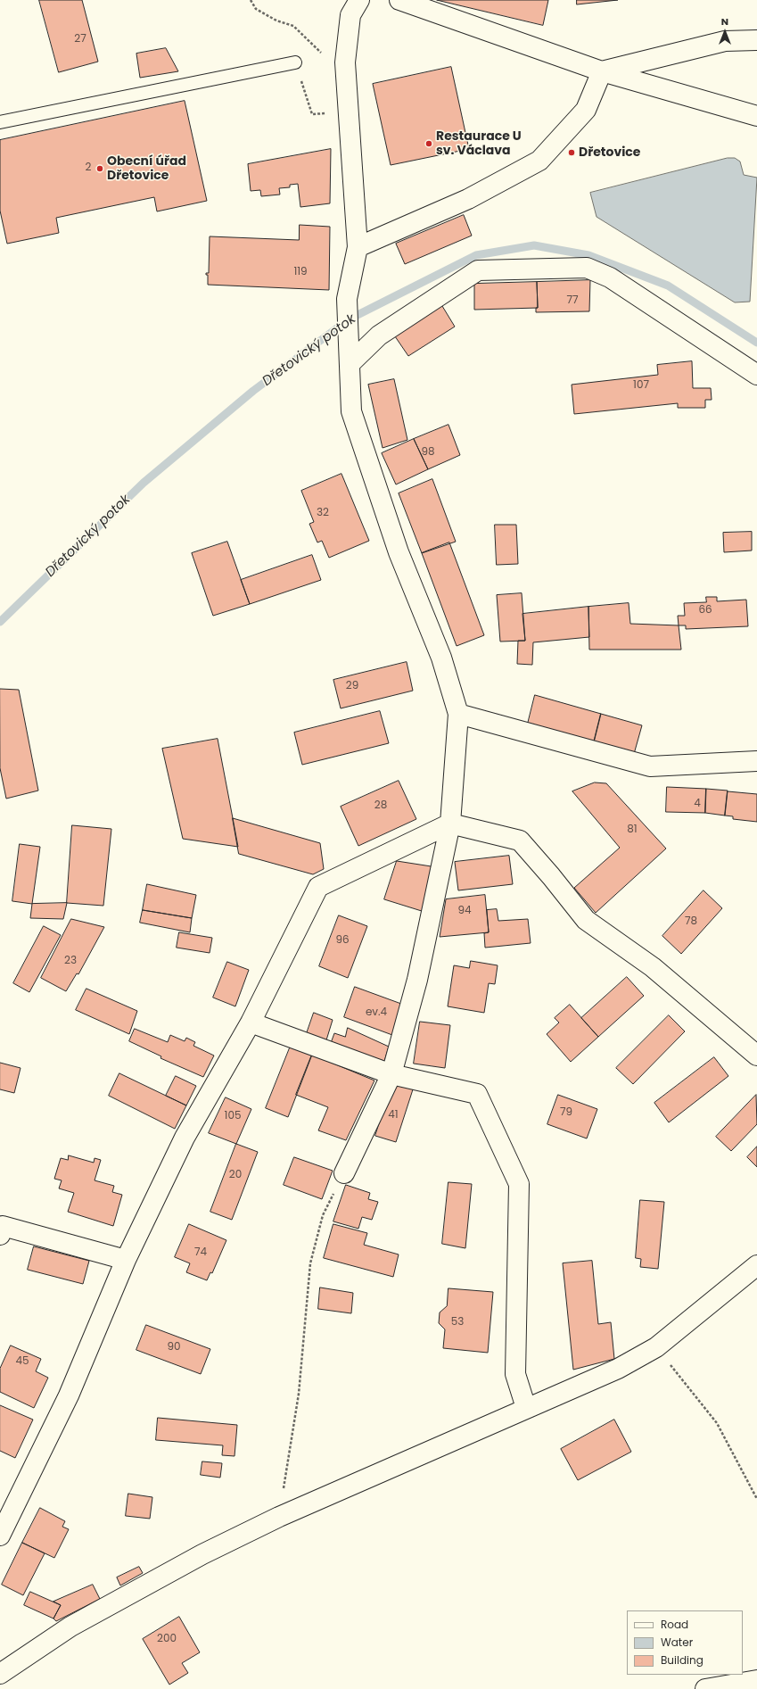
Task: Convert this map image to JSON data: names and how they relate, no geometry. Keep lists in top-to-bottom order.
{
  "water": ["Dřetovický potok"],
  "places": ["Restaurace U sv. Václava", "Dřetovice", "Obecní úřad Dřetovice"],
  "house_numbers": [
    "27",
    "2",
    "119",
    "77",
    "107",
    "98",
    "32",
    "66",
    "29",
    "4",
    "28",
    "81",
    "94",
    "78",
    "96",
    "23",
    "ev.4",
    "79",
    "41",
    "105",
    "20",
    "74",
    "53",
    "90",
    "45",
    "200"
  ],
  "legend": ["Road", "Water", "Building"],
  "north": "top"
}
